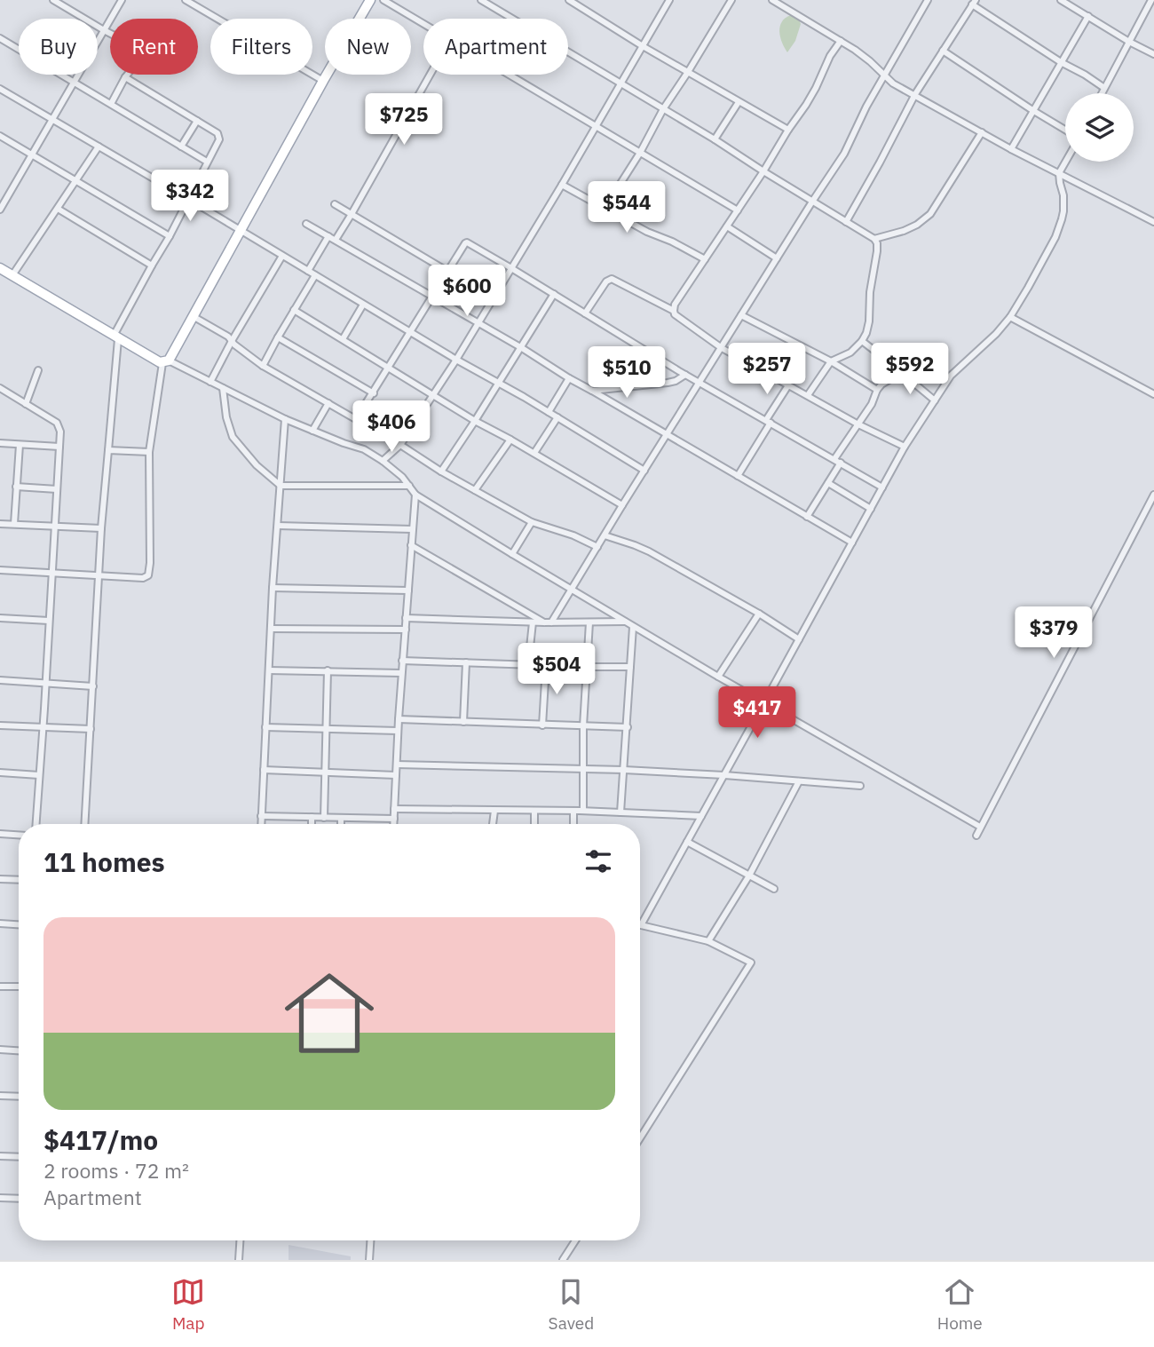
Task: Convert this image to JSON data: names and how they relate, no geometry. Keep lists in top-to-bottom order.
{
  "page": {
    "chip": [
      "Buy",
      "Rent",
      "Filters",
      "New",
      "Apartment"
    ],
    "price": [
      "$725",
      "$342",
      "$544",
      "$600",
      "$257",
      "$592",
      "$510",
      "$406",
      "$379",
      "$504",
      "$417"
    ],
    "heading": "11 homes",
    "list": [
      {
        "name": "$417/mo",
        "note": "2 rooms · 72 m² · Apartment"
      }
    ],
    "tabs": ["Map", "Saved", "Home"]
  }
}
